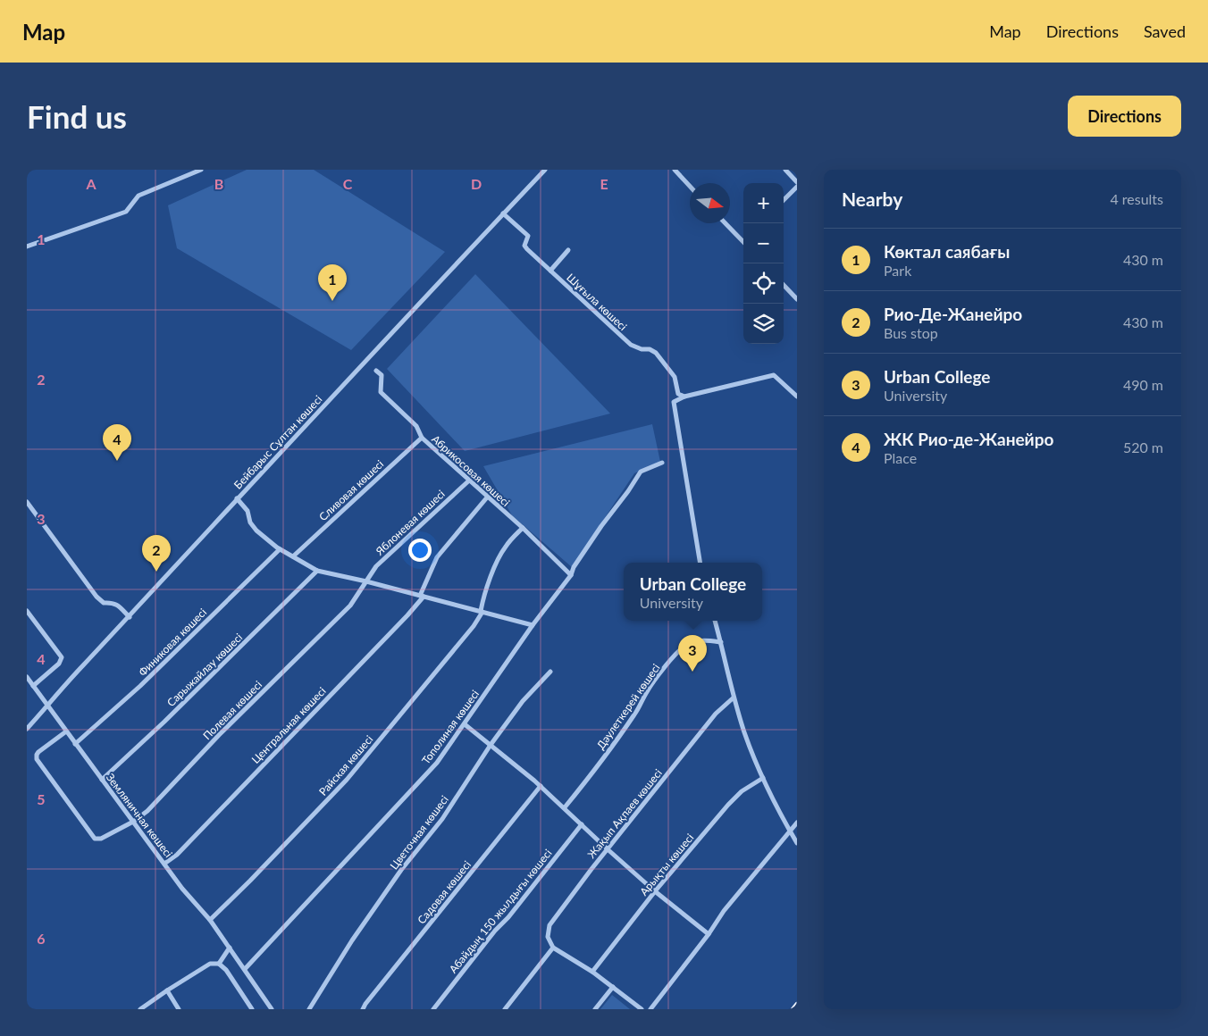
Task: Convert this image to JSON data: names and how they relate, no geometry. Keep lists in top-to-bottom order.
{
  "streets": {
    "street": [
      "Шұғыла көшесі",
      "Бейбарыс Сұлтан көшесі",
      "Абрикосовая көшесі",
      "Сливовая көшесі",
      "Яблоневая көшесі",
      "Финиковая көшесі",
      "Сарыжайлау көшесі",
      "Дәулеткерей көшесі",
      "Полевая көшесі",
      "Центральная көшесі",
      "Тополиная көшесі",
      "Райская көшесі",
      "Жақып Ақпаев көшесі",
      "Земляничная көшесі",
      "Цветочная көшесі",
      "Арықты көшесі",
      "Садовая көшесі",
      "Абайдың 150 жылдығы көшесі"
    ]
  },
  "crossings": [
    ["Шұғыла көшесі", "Бейбарыс Сұлтан көшесі"],
    ["Бейбарыс Сұлтан көшесі", "Земляничная көшесі"],
    ["Абрикосовая көшесі", "Сливовая көшесі"],
    ["Абрикосовая көшесі", "Яблоневая көшесі"],
    ["Абрикосовая көшесі", "Центральная көшесі"],
    ["Абрикосовая көшесі", "Тополиная көшесі"],
    ["Абрикосовая көшесі", "Райская көшесі"],
    ["Яблоневая көшесі", "Полевая көшесі"],
    ["Финиковая көшесі", "Земляничная көшесі"],
    ["Сарыжайлау көшесі", "Земляничная көшесі"],
    ["Полевая көшесі", "Земляничная көшесі"],
    ["Центральная көшесі", "Земляничная көшесі"],
    ["Тополиная көшесі", "Земляничная көшесі"],
    ["Райская көшесі", "Земляничная көшесі"]
  ],
  "north": "right",
  "page": {
    "header": "Map",
    "nav": ["Map", "Directions", "Saved"],
    "buttons": "Directions",
    "title": "Find us",
    "heading": ["Nearby", "4 results"],
    "map_buttons": ["+", "−"],
    "list": [
      {
        "mark": "1",
        "name": "Көктал саябағы",
        "note": "Park",
        "value": "430 m"
      },
      {
        "mark": "2",
        "name": "Рио-Де-Жанейро",
        "note": "Bus stop",
        "value": "430 m"
      },
      {
        "mark": "3",
        "name": "Urban College",
        "note": "University",
        "value": "490 m"
      },
      {
        "mark": "4",
        "name": "ЖК Рио-де-Жанейро",
        "note": "Place",
        "value": "520 m"
      }
    ],
    "pins": [
      "1",
      "4",
      "2",
      "3"
    ],
    "popup": ["Urban College", "University"]
  },
  "grid": {
    "columns": [
      "A",
      "B",
      "C",
      "D",
      "E"
    ],
    "rows": [
      "1",
      "2",
      "3",
      "4",
      "5",
      "6"
    ]
  }
}
